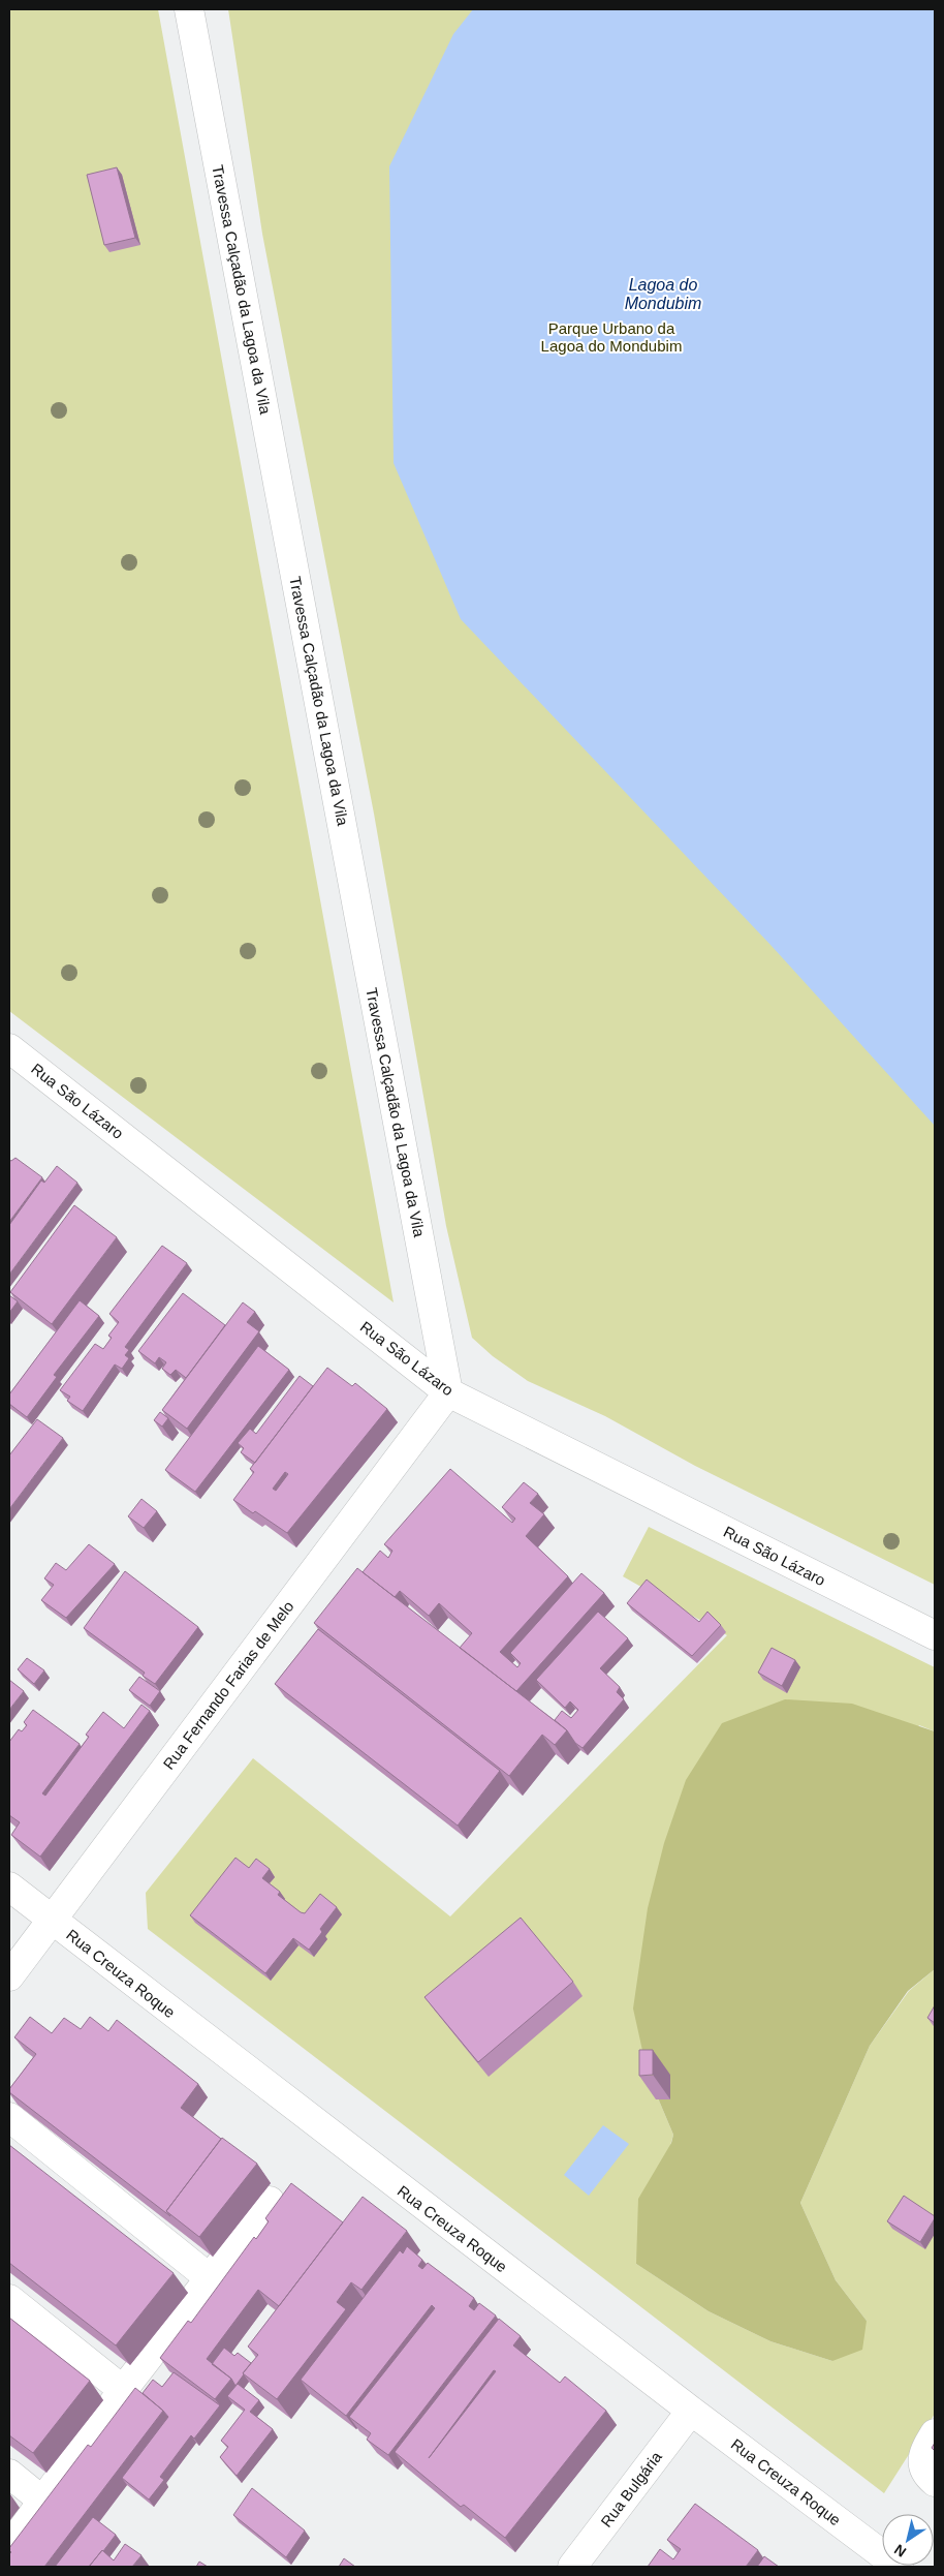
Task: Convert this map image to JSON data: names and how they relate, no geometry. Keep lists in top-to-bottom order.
{
  "streets": {
    "street": [
      "Travessa Calçadão da Lagoa da Vila",
      "Rua São Lázaro",
      "Rua Fernando Farias de Melo",
      "Rua Creuza Roque",
      "Rua Bulgária"
    ]
  },
  "crossings": [
    ["Travessa Calçadão da Lagoa da Vila", "Rua São Lázaro"],
    ["Travessa Calçadão da Lagoa da Vila", "Rua Fernando Farias de Melo"],
    ["Rua São Lázaro", "Rua Fernando Farias de Melo"],
    ["Rua Fernando Farias de Melo", "Rua Creuza Roque"],
    ["Rua Creuza Roque", "Rua Bulgária"]
  ],
  "water": ["Lagoa do Mondubim"],
  "parks": ["Parque Urbano da Lagoa do Mondubim"],
  "north": "bottom left"
}
